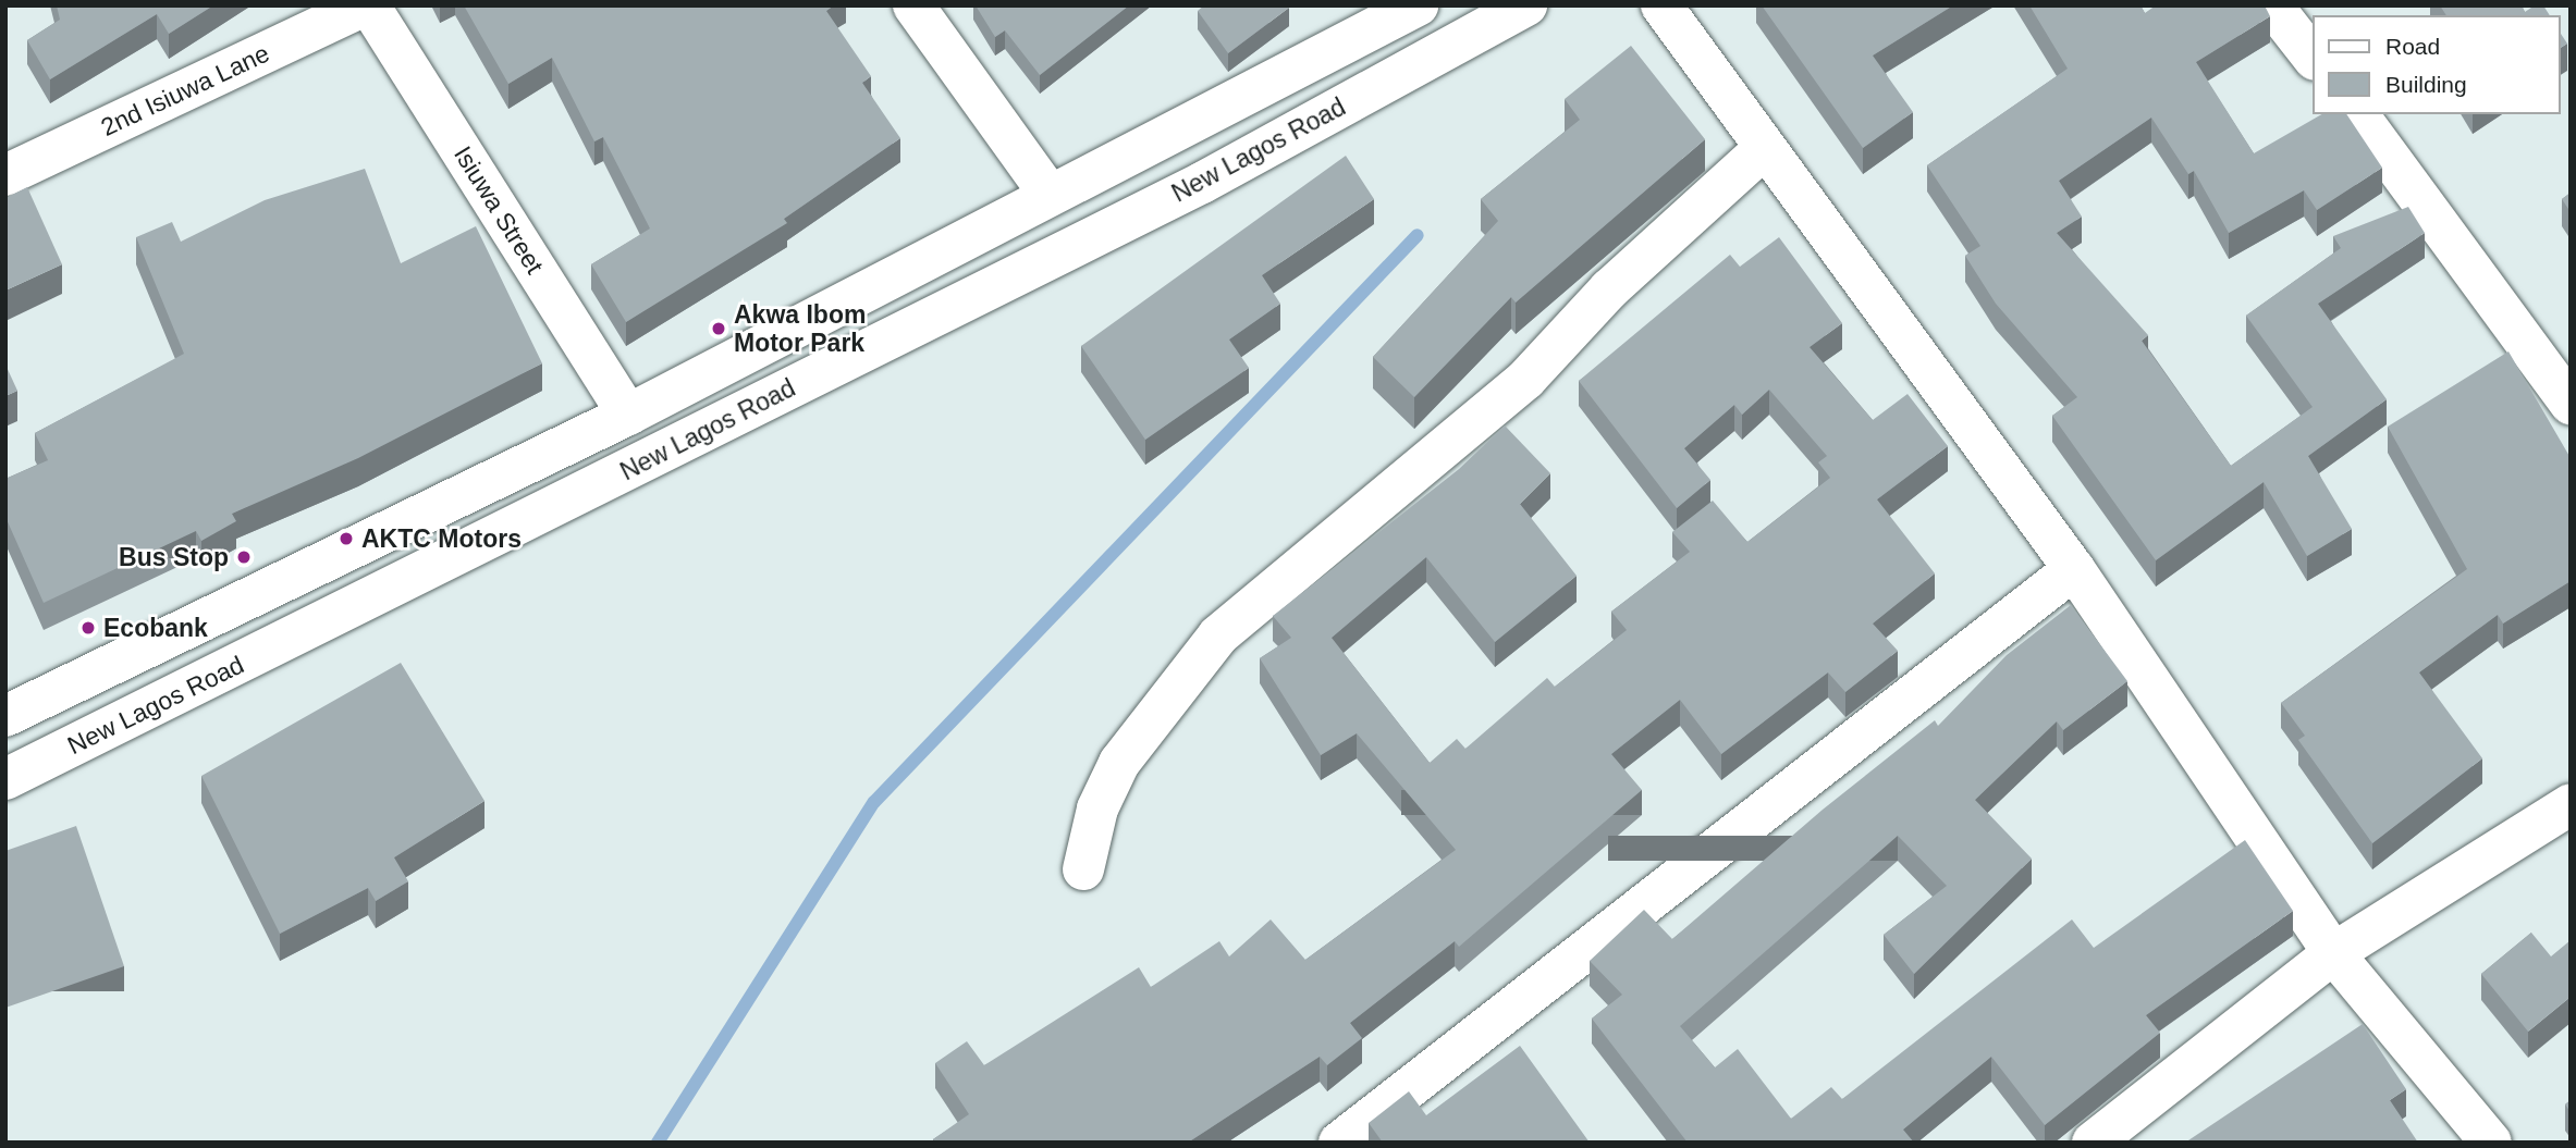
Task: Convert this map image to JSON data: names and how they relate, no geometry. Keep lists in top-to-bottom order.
{
  "streets": {
    "street": ["2nd Isiuwa Lane", "New Lagos Road", "Isiuwa Street"]
  },
  "crossings": [
    ["2nd Isiuwa Lane", "Isiuwa Street"],
    ["New Lagos Road", "Isiuwa Street"]
  ],
  "places": [
    "Akwa Ibom Motor Park",
    "AKTC Motors",
    "Bus Stop",
    "Ecobank"
  ],
  "legend": ["Road", "Building"]
}
